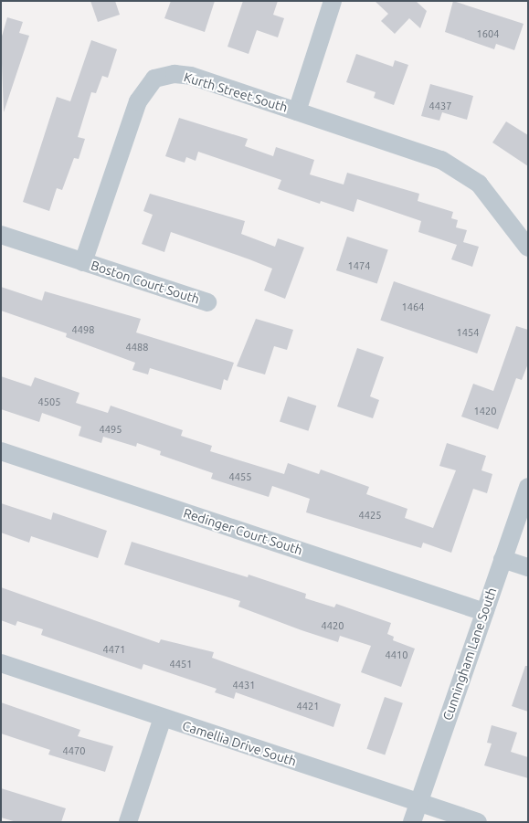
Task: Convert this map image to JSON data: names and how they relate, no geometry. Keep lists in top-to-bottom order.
{
  "streets": {
    "street": [
      "Kurth Street South",
      "Boston Court South",
      "Redinger Court South",
      "Cunningham Lane South",
      "Camellia Drive South"
    ]
  },
  "crossings": [
    ["Kurth Street South", "Boston Court South"],
    ["Redinger Court South", "Cunningham Lane South"],
    ["Cunningham Lane South", "Camellia Drive South"]
  ],
  "house_numbers": [
    "1604",
    "4437",
    "1474",
    "1464",
    "4498",
    "1454",
    "4488",
    "4505",
    "1420",
    "4495",
    "4455",
    "4425",
    "4420",
    "4471",
    "4410",
    "4451",
    "4431",
    "4421",
    "4470"
  ]
}
